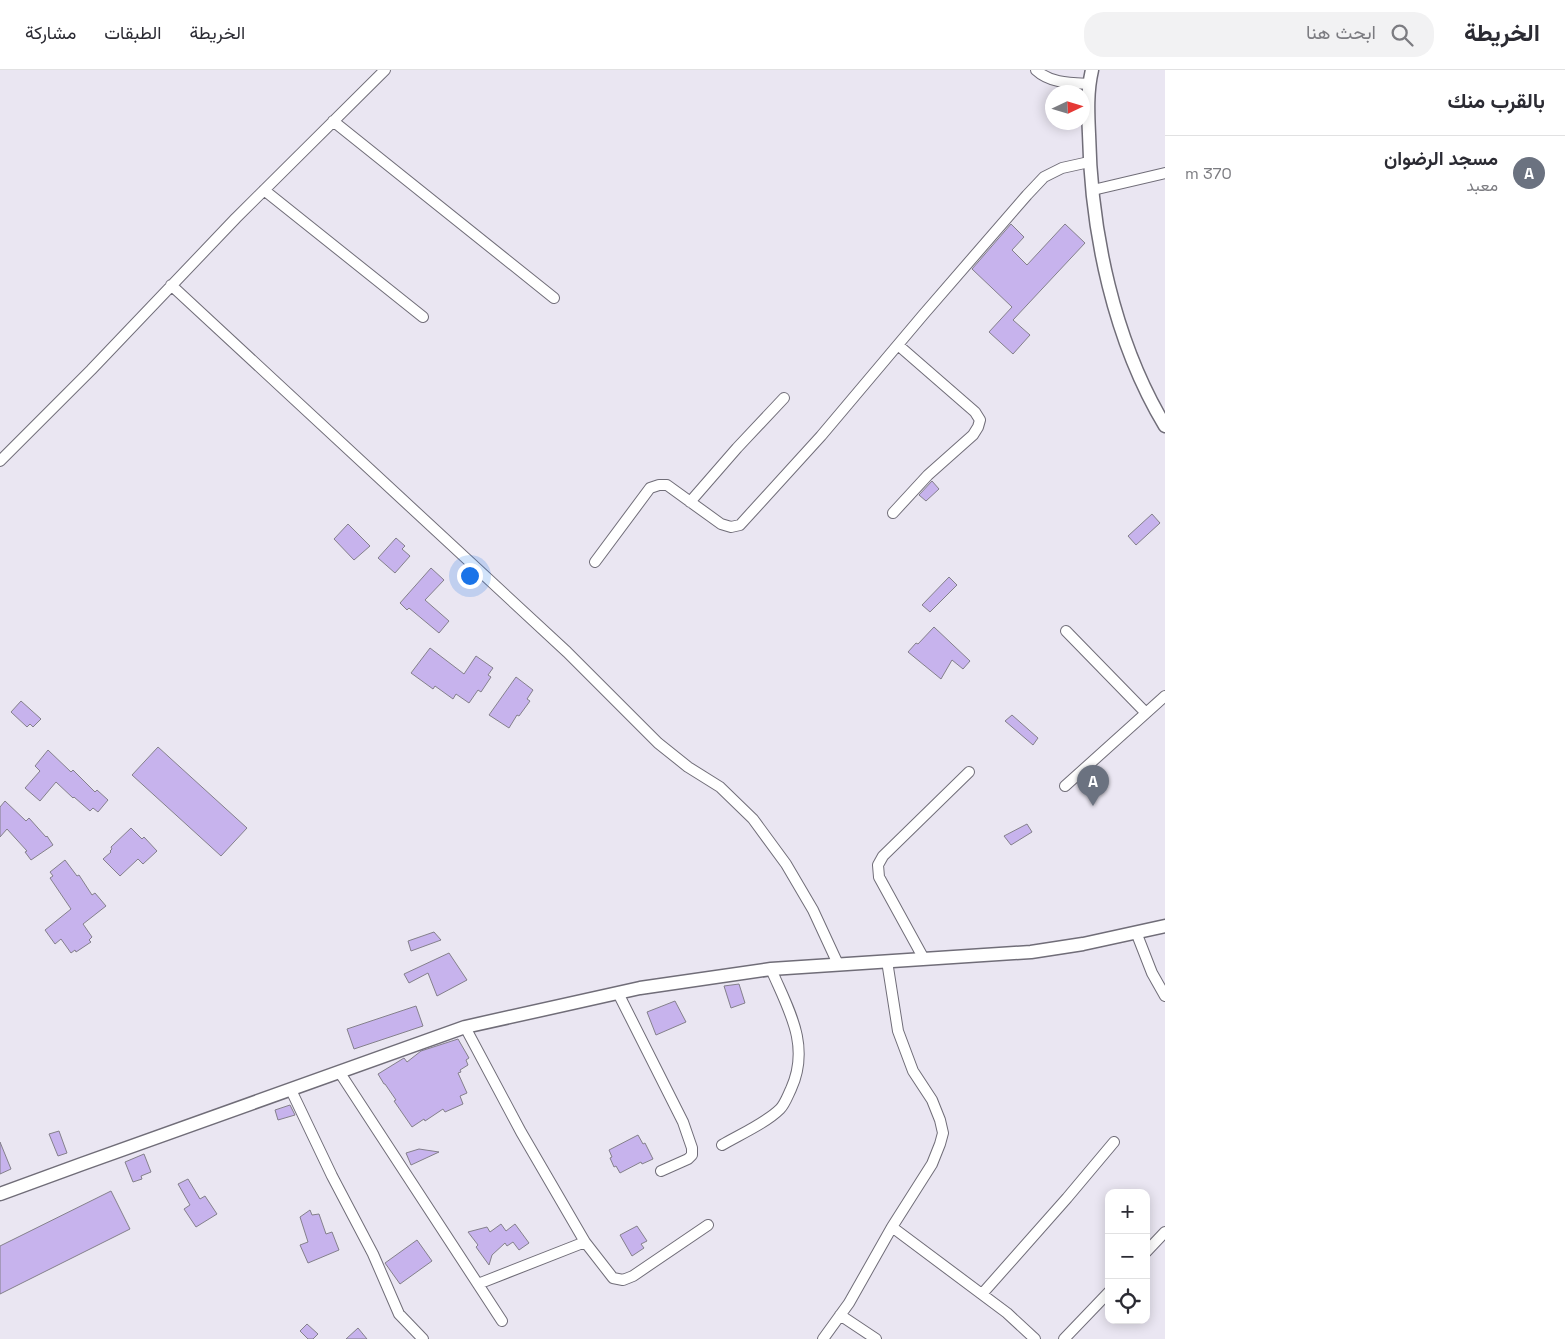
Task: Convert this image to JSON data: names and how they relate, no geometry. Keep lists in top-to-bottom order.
{
  "north": "right",
  "page": {
    "header": "الخريطة",
    "search": "ابحث هنا",
    "nav": ["الخريطة", "الطبقات", "مشاركة"],
    "heading": "بالقرب منك",
    "list": [
      {
        "mark": "A",
        "name": "مسجد الرضوان",
        "note": "معبد",
        "value": "370 m"
      }
    ],
    "pins": "A",
    "map_buttons": ["+", "−"]
  }
}
